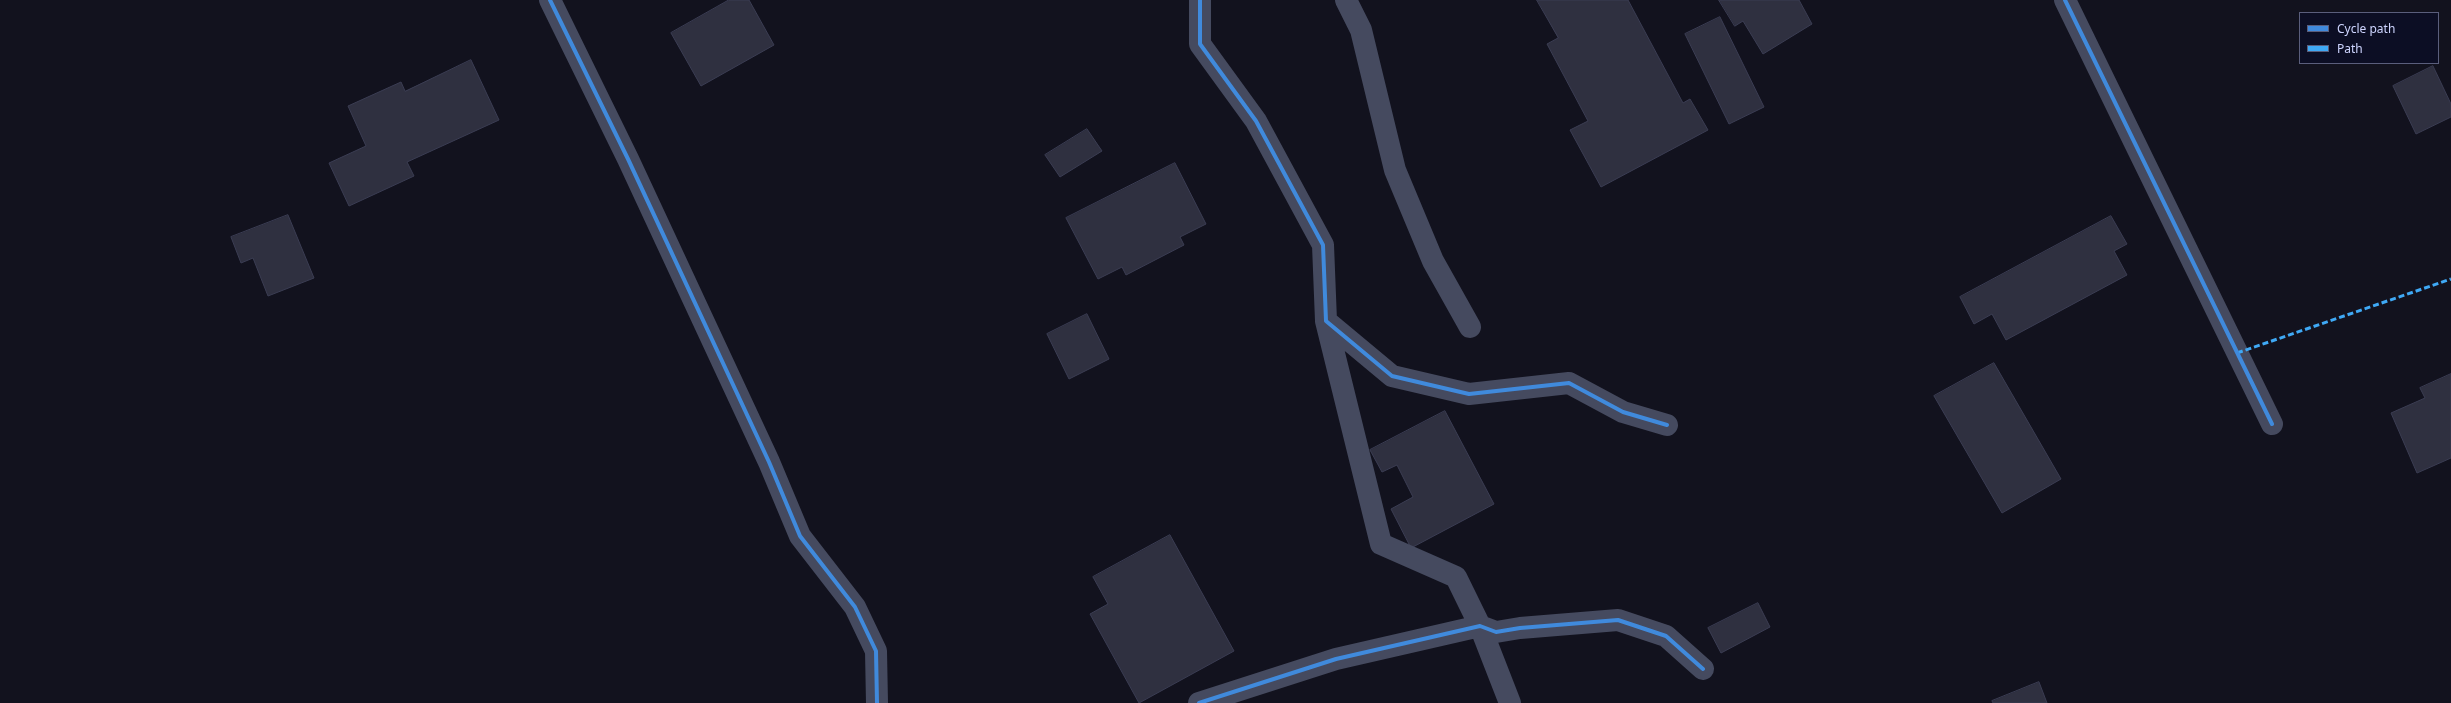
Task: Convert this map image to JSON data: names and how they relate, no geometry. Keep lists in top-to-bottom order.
{
  "legend": ["Cycle path", "Path"]
}
